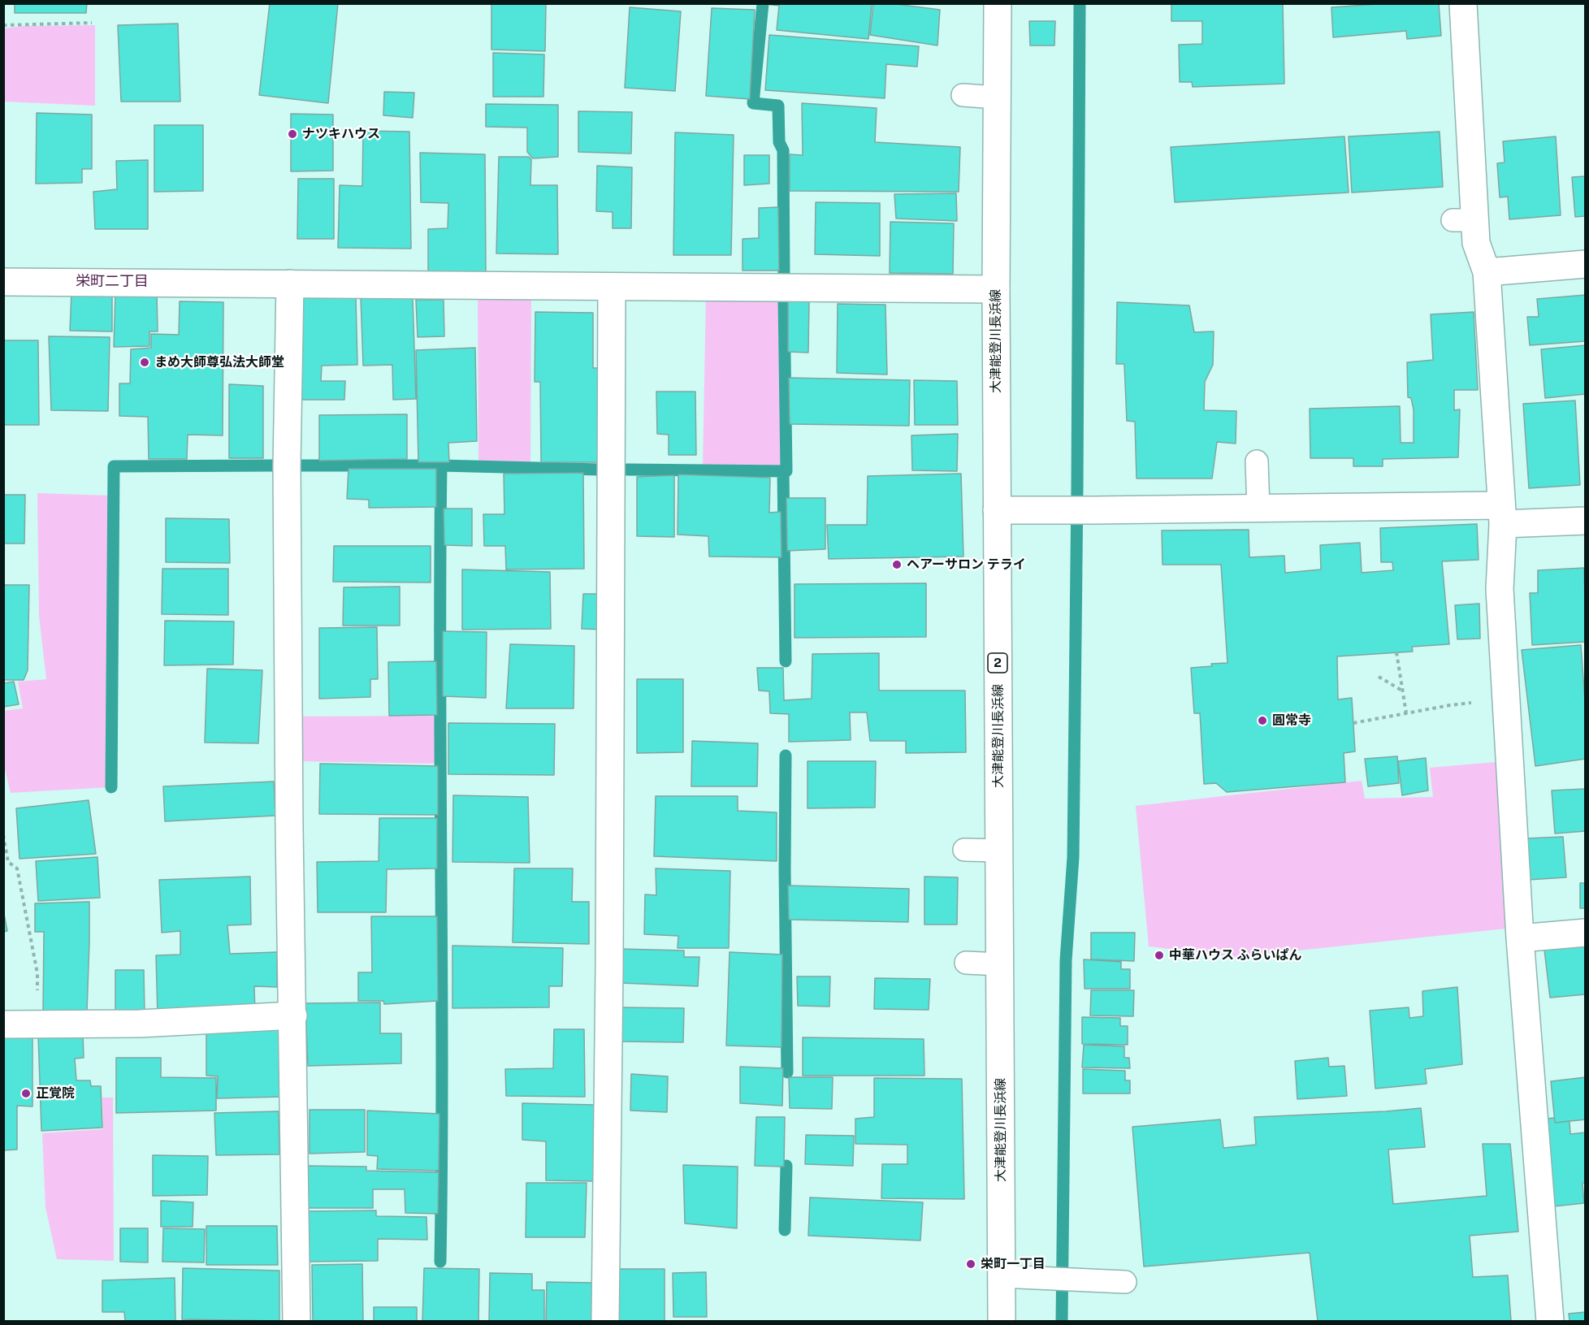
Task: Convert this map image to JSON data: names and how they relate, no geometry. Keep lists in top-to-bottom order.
{
  "streets": {
    "street": ["大津能登川長浜線", "2"]
  },
  "districts": ["栄町二丁目"],
  "places": [
    "ナツキハウス",
    "まめ大師尊弘法大師堂",
    "ヘアーサロン テライ",
    "圓常寺",
    "中華ハウス ふらいぱん",
    "正覚院",
    "栄町一丁目"
  ]
}
